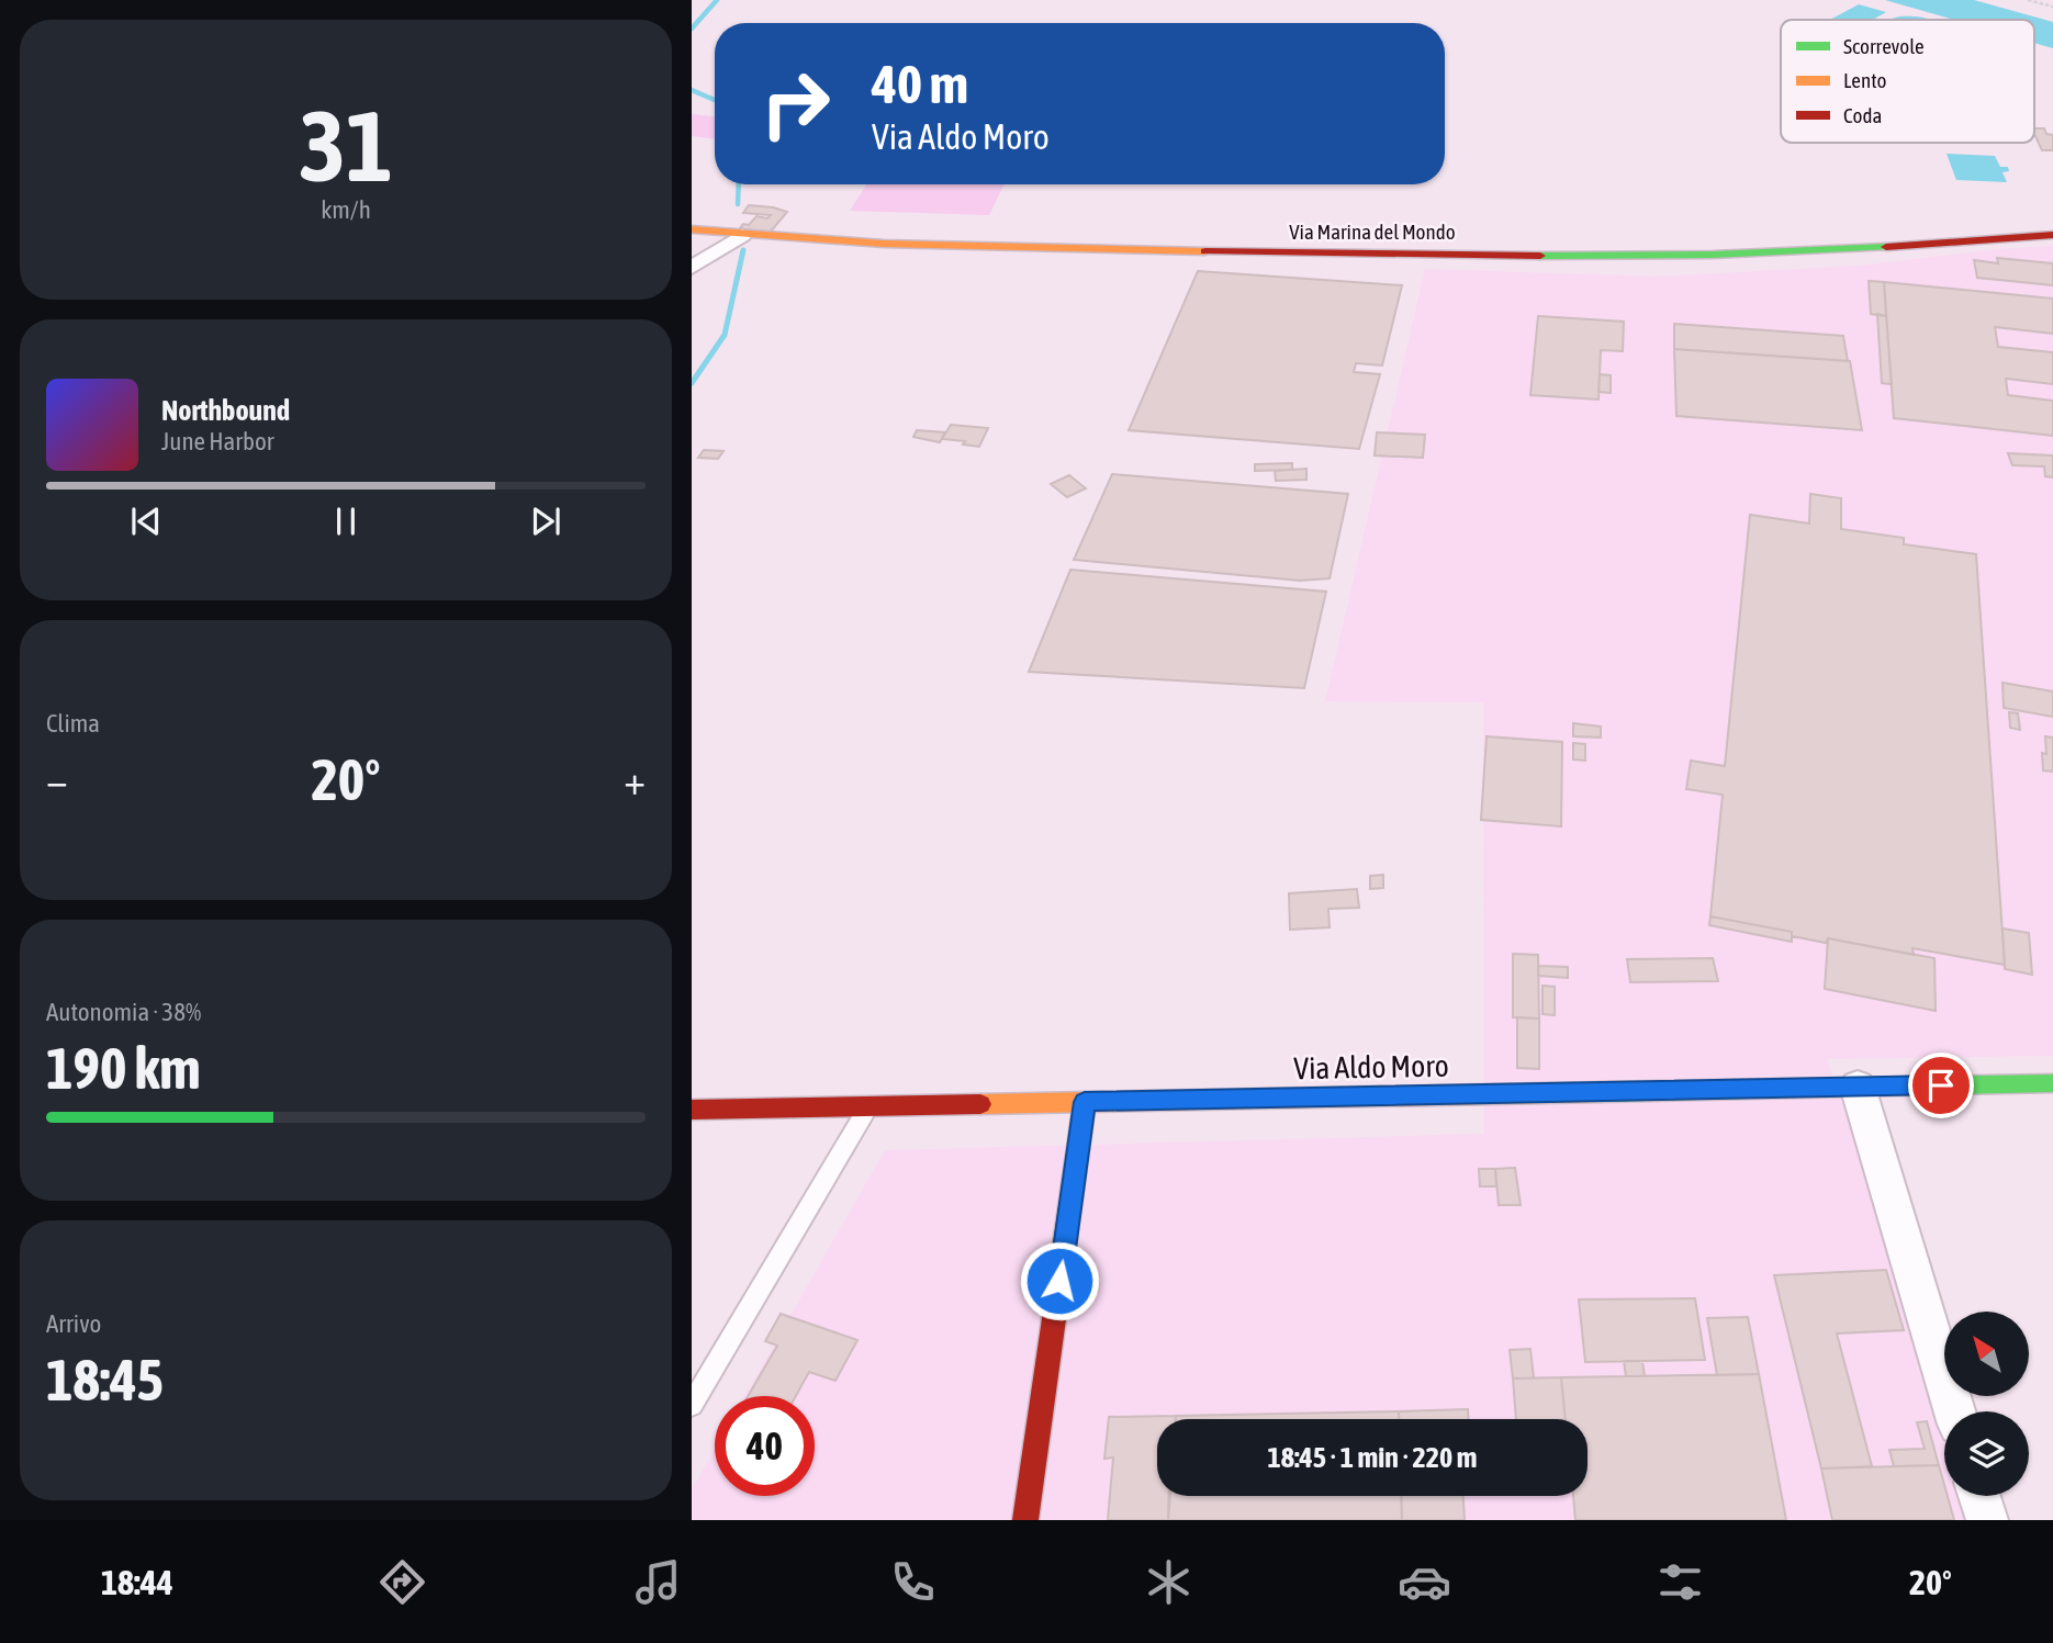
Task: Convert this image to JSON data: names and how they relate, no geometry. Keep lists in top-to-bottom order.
{
  "streets": {
    "street": ["Via Marina del Mondo", "Via Aldo Moro"]
  },
  "legend": ["Scorrevole", "Lento", "Coda"],
  "north": "top left",
  "page": {
    "tile": [
      ["31", "km/h"],
      "Clima",
      ["Autonomia · 38%", "190 km"],
      ["Arrivo", "18:45"]
    ],
    "turn": ["40 m", "Via Aldo Moro"],
    "song": ["Northbound", "June Harbor"],
    "heat": ["−", "20°", "+"],
    "limit": "40",
    "trip": "18:45 · 1 min · 220 m",
    "tabs": ["18:44", "20°"]
  }
}
